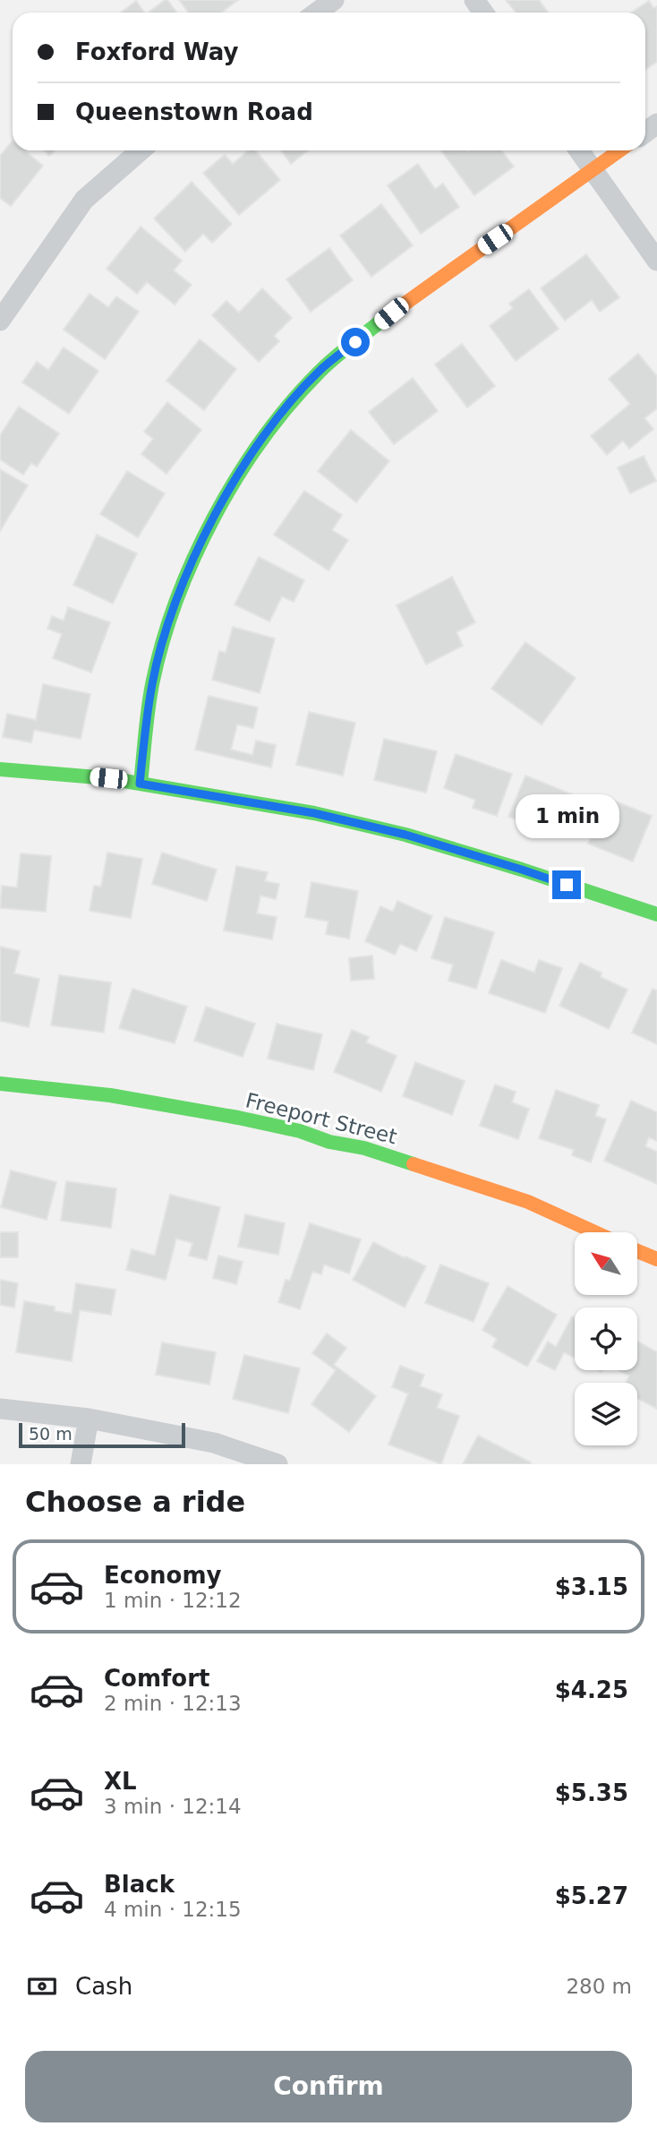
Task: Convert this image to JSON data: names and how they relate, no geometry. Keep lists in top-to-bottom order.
{
  "streets": {
    "street": ["Freeport Street"]
  },
  "scale_bar": "50 m",
  "north": "top left",
  "page": {
    "banner": ["Foxford Way", "Queenstown Road"],
    "bubble": "1 min",
    "scale": "50 m",
    "heading": "Choose a ride",
    "list": [
      {
        "name": "Economy",
        "note": "1 min · 12:12",
        "value": "$3.15"
      },
      {
        "name": "Comfort",
        "note": "2 min · 12:13",
        "value": "$4.25"
      },
      {
        "name": "XL",
        "note": "3 min · 12:14",
        "value": "$5.35"
      },
      {
        "name": "Black",
        "note": "4 min · 12:15",
        "value": "$5.27"
      }
    ],
    "pay": ["Cash", "280 m"],
    "buttons": "Confirm"
  }
}
